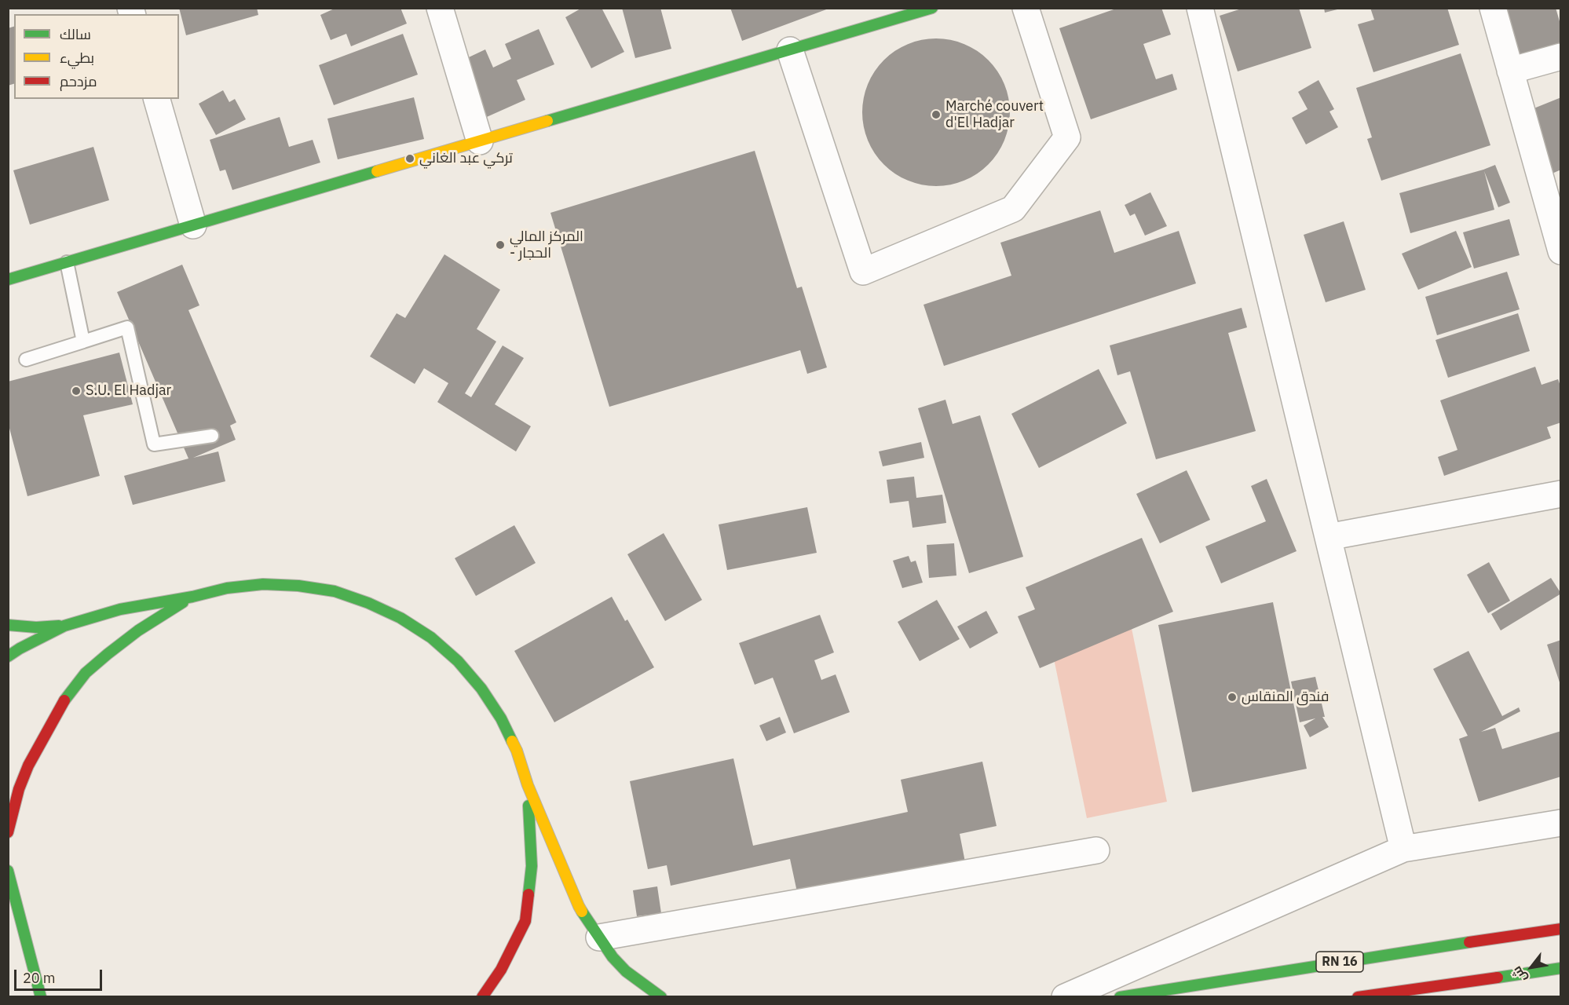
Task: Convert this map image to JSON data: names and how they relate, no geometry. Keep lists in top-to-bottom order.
{
  "streets": {
    "main road": ["RN 16"]
  },
  "places": [
    "Marché couvert d'El Hadjar",
    "تركي عبد الغاني",
    "المركز المالي - الحجار",
    "S.U. El Hadjar",
    "فندق المنقاس"
  ],
  "legend": ["سالك", "بطيء", "مزدحم"],
  "scale_bar": "20 m",
  "north": "bottom left"
}
